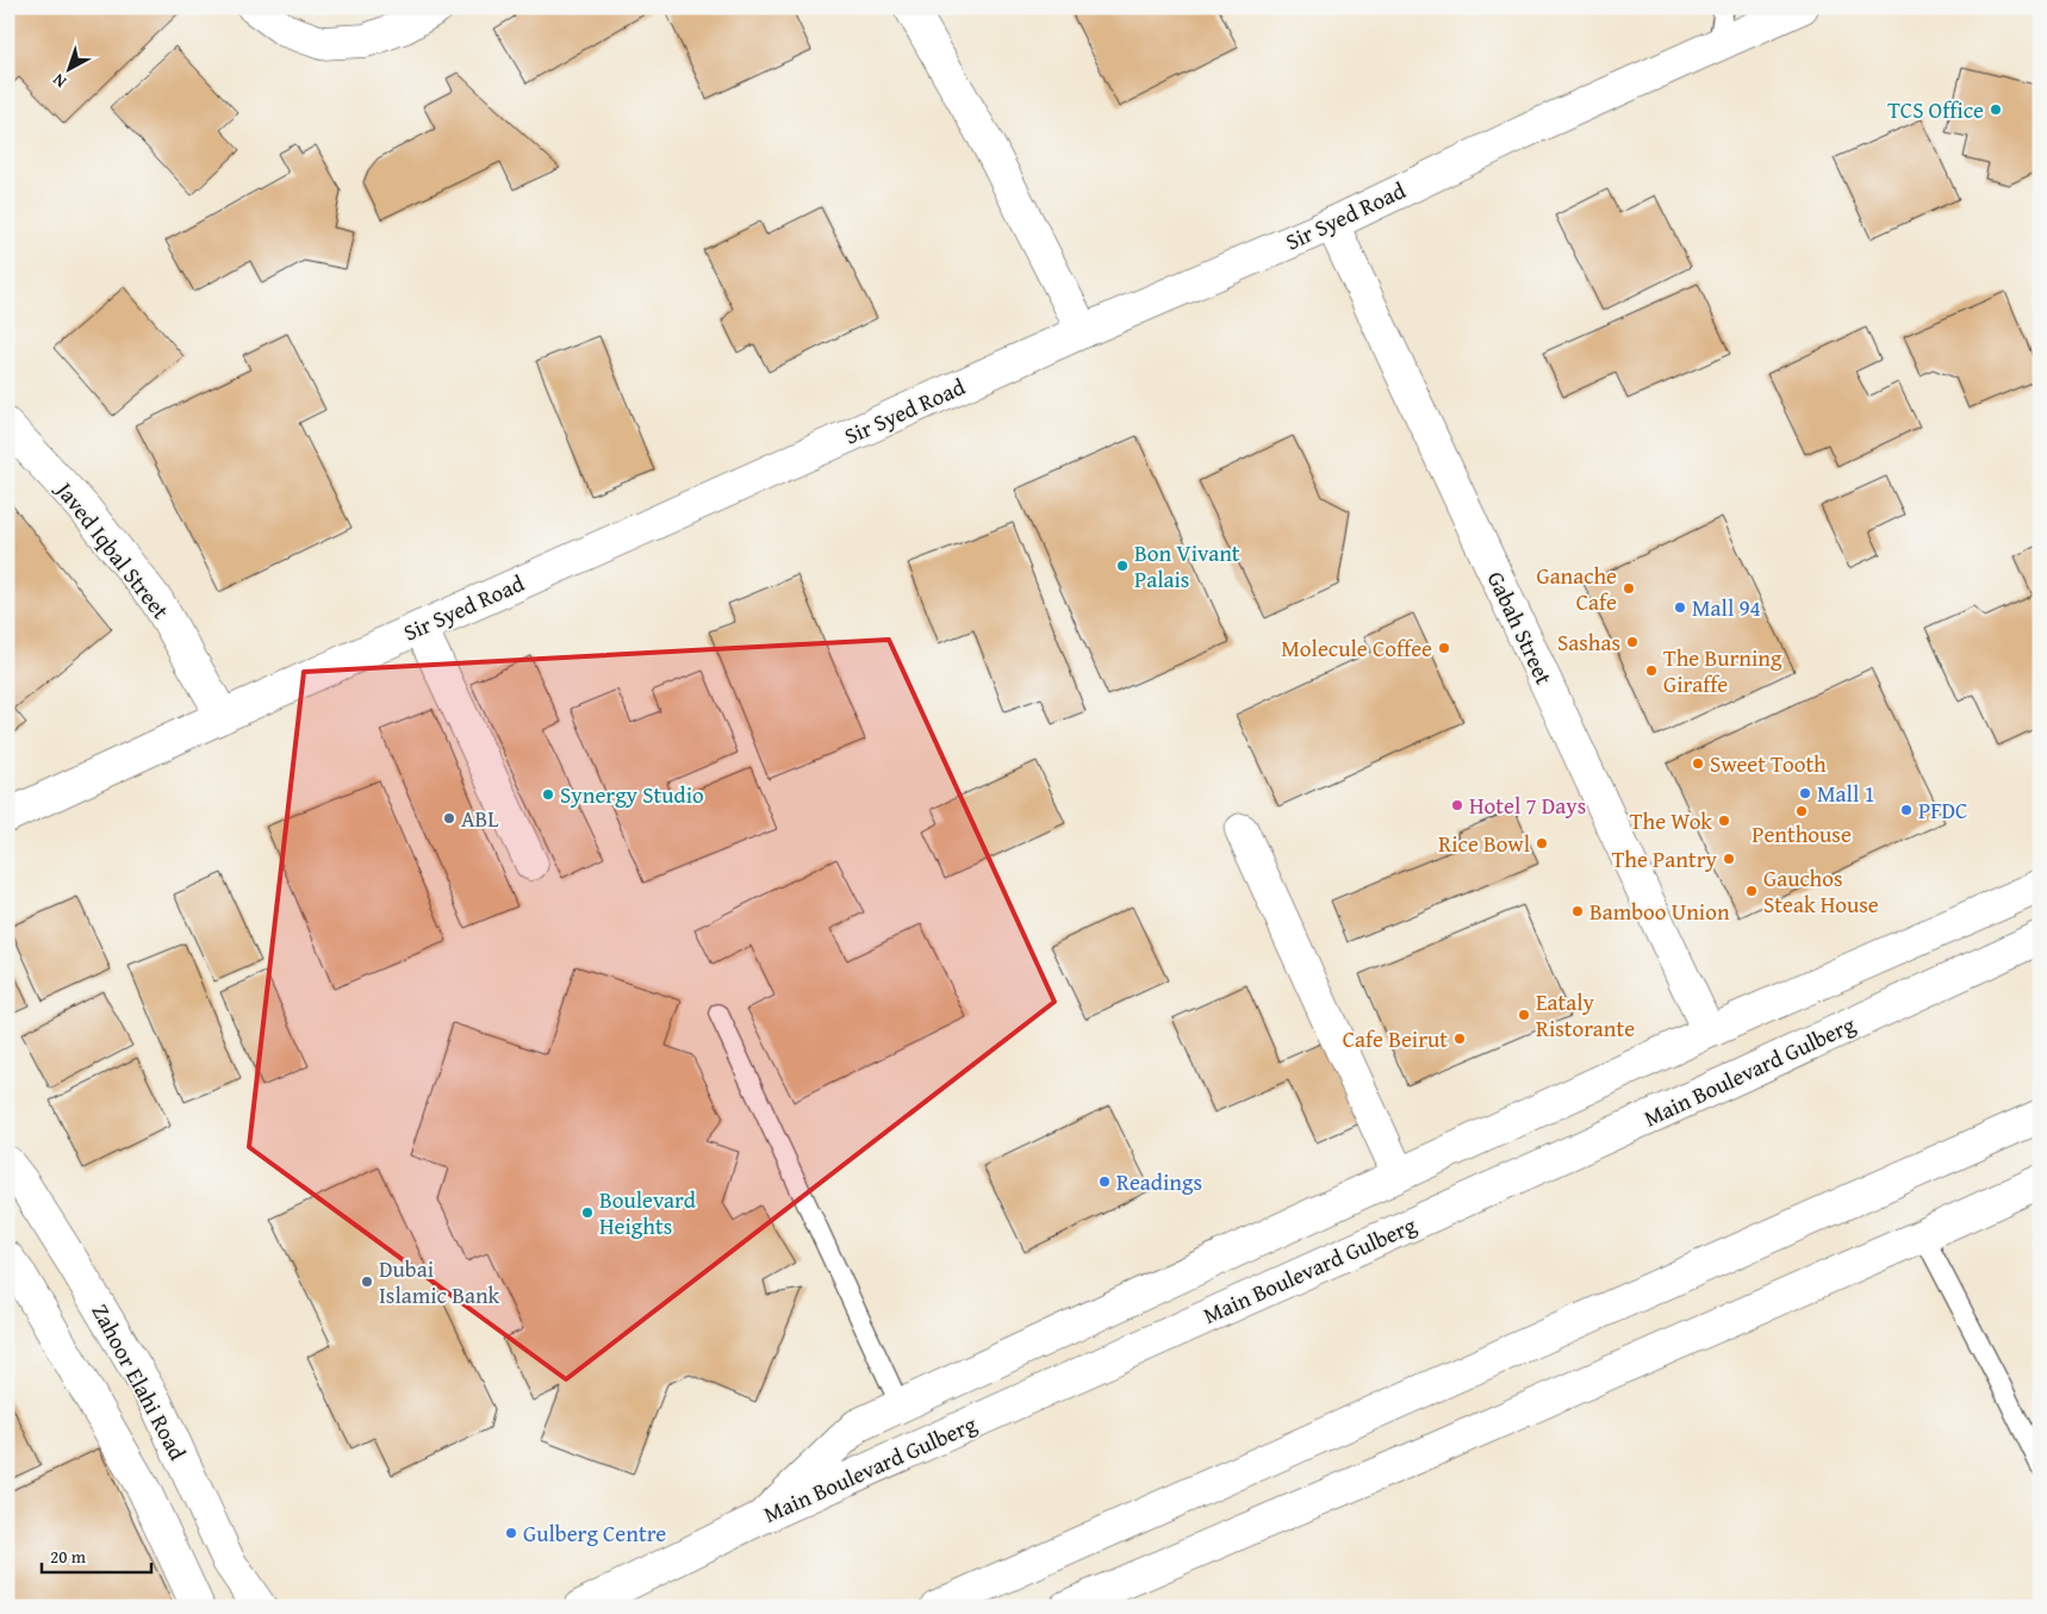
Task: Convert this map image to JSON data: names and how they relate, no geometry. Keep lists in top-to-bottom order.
{
  "streets": {
    "street": [
      "Sir Syed Road",
      "Javed Iqbal Street",
      "Gabah Street",
      "Main Boulevard Gulberg",
      "Zahoor Elahi Road"
    ]
  },
  "crossings": [
    ["Sir Syed Road", "Javed Iqbal Street"],
    ["Sir Syed Road", "Gabah Street"]
  ],
  "places": [
    "TCS Office",
    "Bon Vivant Palais",
    "Ganache Cafe",
    "Mall 94",
    "Sashas",
    "Molecule Coffee",
    "The Burning Giraffe",
    "Sweet Tooth",
    "Mall 1",
    "Synergy Studio",
    "Hotel 7 Days",
    "PFDC",
    "Penthouse",
    "ABL",
    "The Wok",
    "Rice Bowl",
    "The Pantry",
    "Gauchos Steak House",
    "Bamboo Union",
    "Eataly Ristorante",
    "Cafe Beirut",
    "Readings",
    "Boulevard Heights",
    "Dubai Islamic Bank",
    "Gulberg Centre"
  ],
  "scale_bar": "20 m",
  "north": "bottom left"
}
